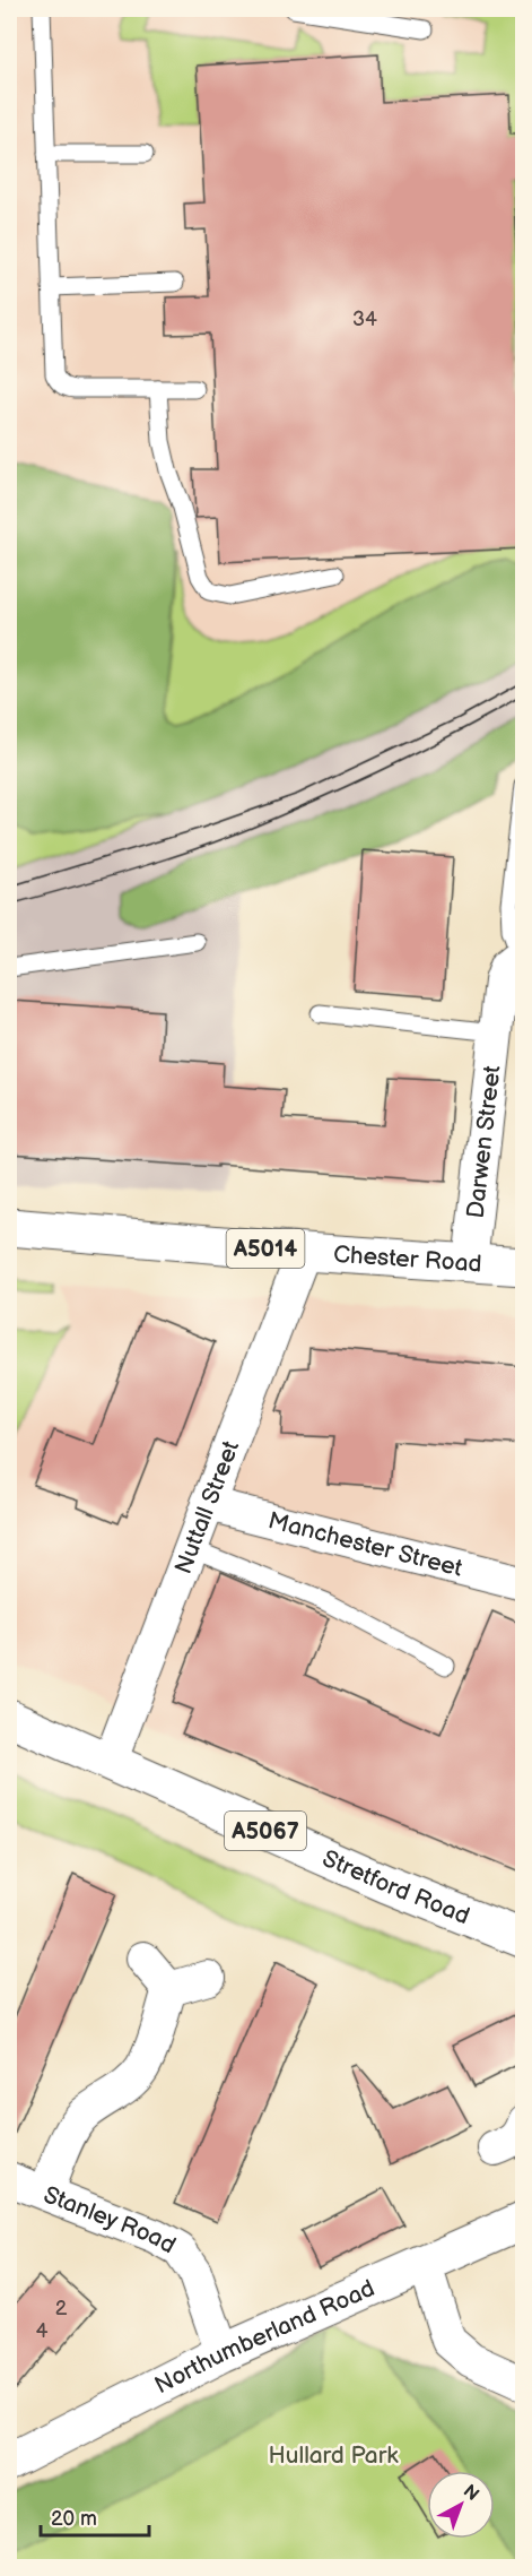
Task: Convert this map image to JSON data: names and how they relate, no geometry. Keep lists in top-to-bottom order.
{
  "streets": {
    "main road": [
      "A5014",
      "Chester Road",
      "A5067",
      "Stretford Road",
      "Northumberland Road"
    ],
    "street": [
      "Darwen Street",
      "Nuttall Street",
      "Manchester Street",
      "Stanley Road"
    ]
  },
  "crossings": [
    ["Darwen Street", "Chester Road"],
    ["Chester Road", "Nuttall Street"],
    ["Nuttall Street", "Manchester Street"],
    ["Nuttall Street", "Stretford Road"],
    ["Stanley Road", "Northumberland Road"]
  ],
  "parks": ["Hullard Park"],
  "house_numbers": ["34", "2", "4"],
  "scale_bar": "20 m",
  "north": "top right"
}
